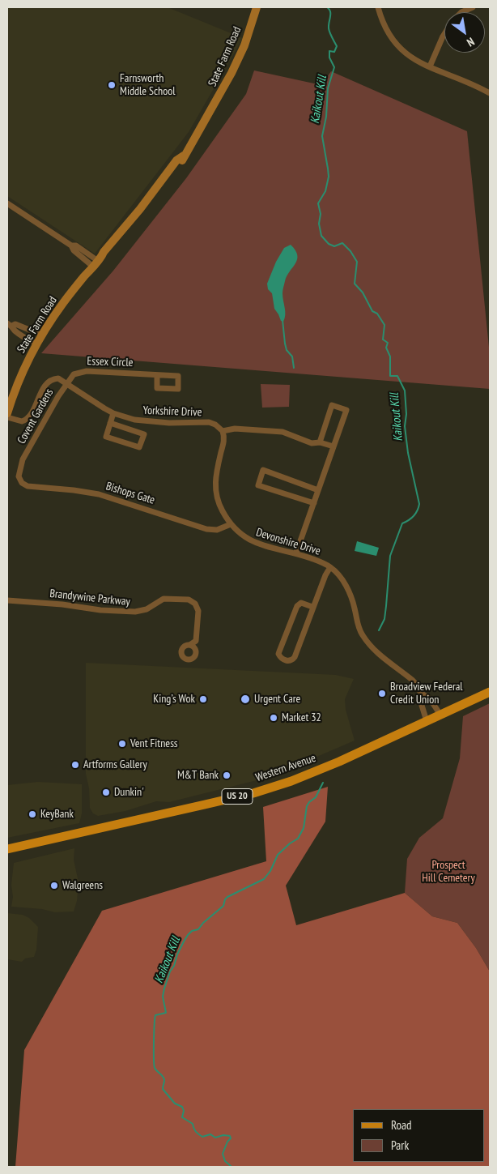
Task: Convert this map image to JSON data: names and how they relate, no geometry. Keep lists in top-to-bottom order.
{
  "streets": {
    "main road": ["State Farm Road", "Western Avenue", "US 20"],
    "street": [
      "Essex Circle",
      "Yorkshire Drive",
      "Covent Gardens",
      "Bishops Gate",
      "Devonshire Drive",
      "Brandywine Parkway"
    ]
  },
  "crossings": [
    ["Essex Circle", "Yorkshire Drive"],
    ["Essex Circle", "Covent Gardens"],
    ["Yorkshire Drive", "Covent Gardens"],
    ["Yorkshire Drive", "Devonshire Drive"],
    ["Covent Gardens", "Bishops Gate"],
    ["Bishops Gate", "Devonshire Drive"],
    ["Devonshire Drive", "Western Avenue"]
  ],
  "water": ["Kaikout Kill"],
  "parks": ["Prospect Hill Cemetery"],
  "places": [
    "Farnsworth Middle School",
    "Broadview Federal Credit Union",
    "King’s Wok",
    "Urgent Care",
    "Market 32",
    "Vent Fitness",
    "Artforms Gallery",
    "M&T Bank",
    "Dunkin'",
    "KeyBank",
    "Walgreens"
  ],
  "legend": ["Road", "Park"],
  "north": "bottom right"
}
